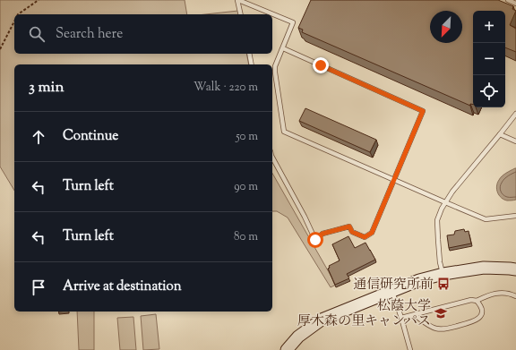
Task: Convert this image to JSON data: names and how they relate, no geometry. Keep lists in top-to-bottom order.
{
  "places": {
    "bus stop": ["通信研究所前"],
    "school or university": ["松蔭大学 厚木森の里キャンパス"]
  },
  "north": "bottom left",
  "page": {
    "map_buttons": ["+", "−"],
    "search": "Search here",
    "heading": ["3 min", "Walk · 220 m"],
    "list": [
      ["Continue", "50 m"],
      ["Turn left", "90 m"],
      ["Turn left", "80 m"],
      "Arrive at destination"
    ]
  }
}
